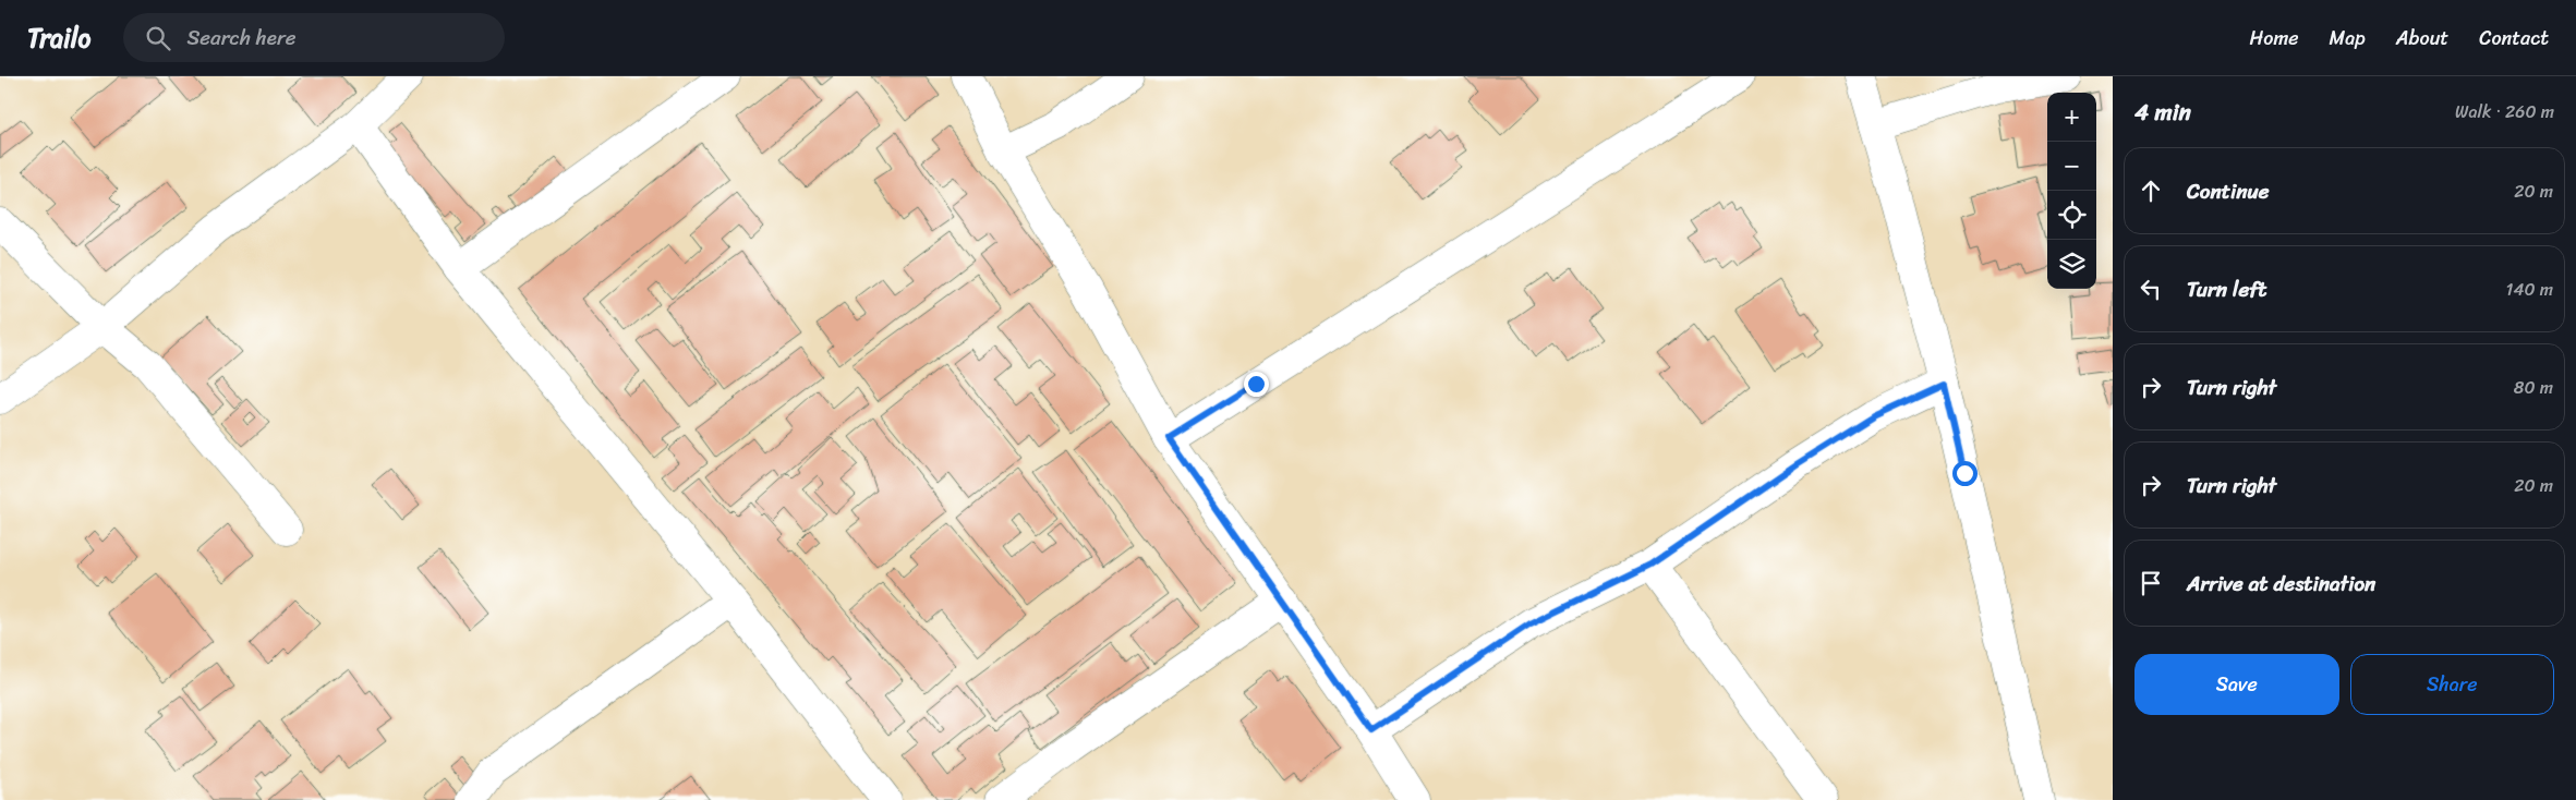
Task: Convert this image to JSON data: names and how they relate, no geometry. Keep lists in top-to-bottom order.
{
  "page": {
    "header": "Trailo",
    "search": "Search here",
    "nav": [
      "Home",
      "Map",
      "About",
      "Contact"
    ],
    "heading": ["4 min", "Walk · 260 m"],
    "map_buttons": ["+", "−"],
    "list": [
      ["Continue", "20 m"],
      ["Turn left", "140 m"],
      ["Turn right", "80 m"],
      ["Turn right", "20 m"],
      "Arrive at destination"
    ],
    "buttons": ["Save", "Share"]
  }
}
